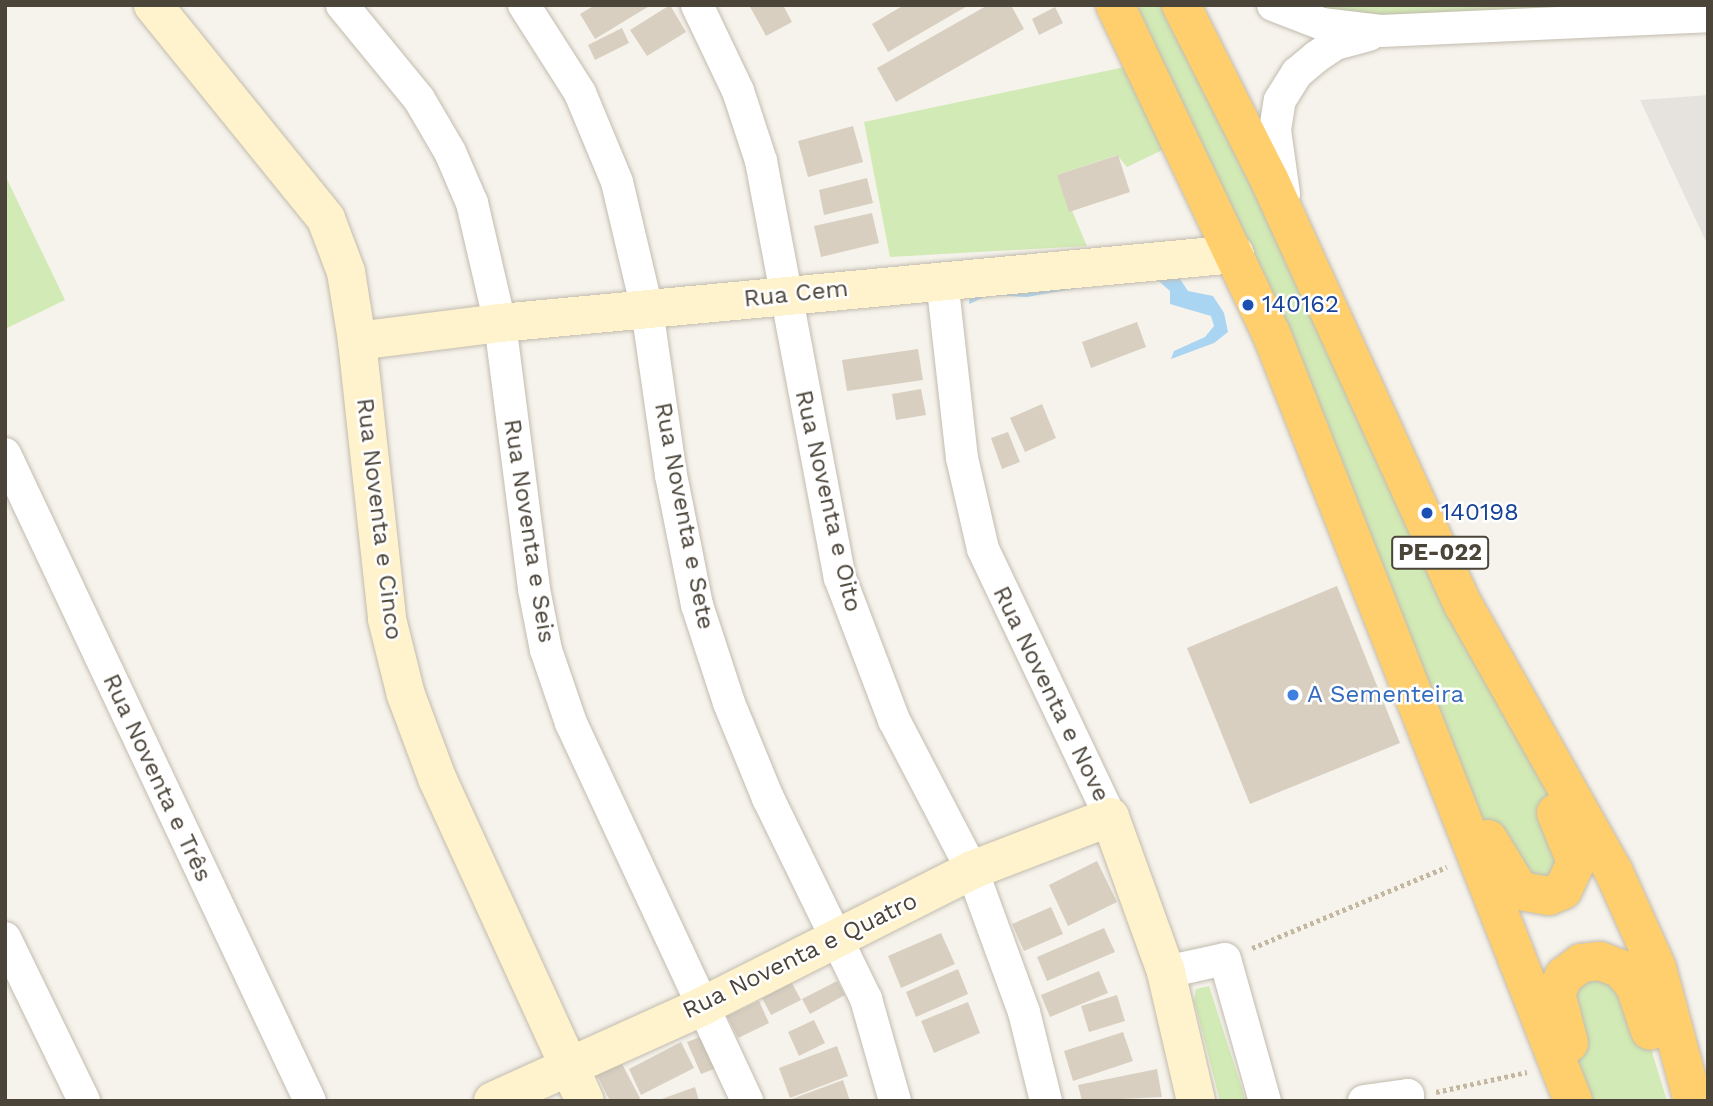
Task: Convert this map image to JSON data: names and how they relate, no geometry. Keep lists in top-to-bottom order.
{
  "streets": {
    "highway": ["PE-022"],
    "street": [
      "Rua Cem",
      "Rua Noventa e Oito",
      "Rua Noventa e Sete",
      "Rua Noventa e Cinco",
      "Rua Noventa e Seis",
      "Rua Noventa e Nove",
      "Rua Noventa e Três",
      "Rua Noventa e Quatro"
    ]
  },
  "crossings": [
    ["Rua Cem", "Rua Noventa e Oito"],
    ["Rua Cem", "Rua Noventa e Sete"],
    ["Rua Cem", "Rua Noventa e Cinco"],
    ["Rua Cem", "Rua Noventa e Seis"],
    ["Rua Cem", "PE-022"],
    ["Rua Cem", "Rua Noventa e Nove"],
    ["Rua Noventa e Oito", "Rua Noventa e Quatro"],
    ["Rua Noventa e Sete", "Rua Noventa e Quatro"],
    ["Rua Noventa e Cinco", "Rua Noventa e Quatro"],
    ["Rua Noventa e Seis", "Rua Noventa e Quatro"],
    ["Rua Noventa e Nove", "Rua Noventa e Quatro"]
  ],
  "places": ["140162", "140198", "A Sementeira"]
}
